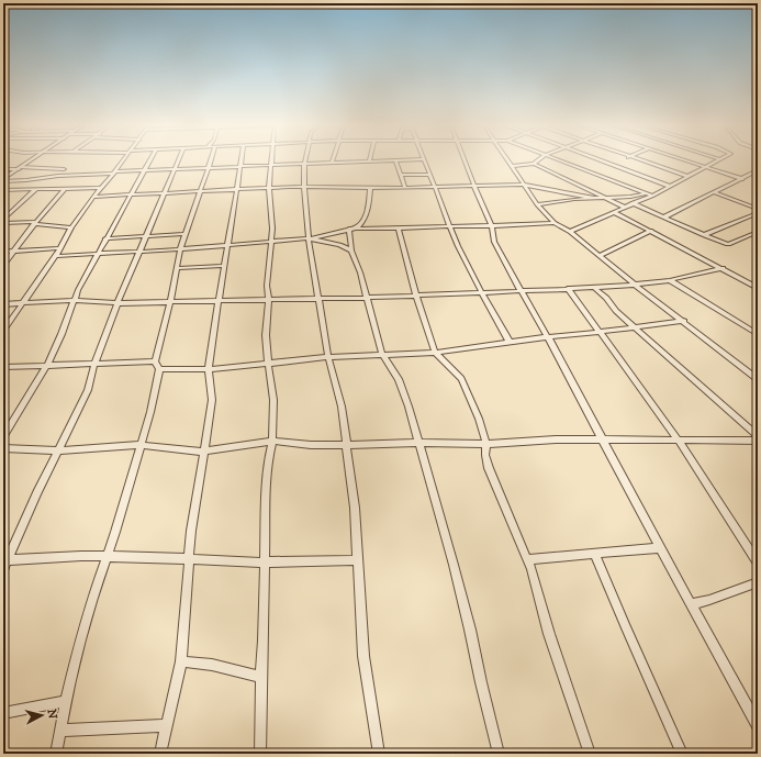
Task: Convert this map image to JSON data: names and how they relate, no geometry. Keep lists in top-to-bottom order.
{
  "north": "right"
}
